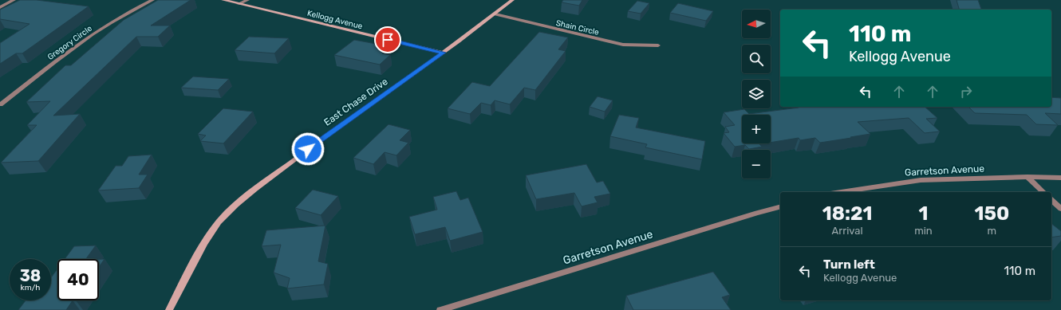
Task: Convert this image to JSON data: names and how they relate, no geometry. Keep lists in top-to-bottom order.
{
  "streets": {
    "street": [
      "Kellogg Avenue",
      "Shain Circle",
      "Gregory Circle",
      "East Chase Drive",
      "Garretson Avenue"
    ]
  },
  "crossings": [
    ["Kellogg Avenue", "East Chase Drive"],
    ["Shain Circle", "East Chase Drive"]
  ],
  "north": "left",
  "page": {
    "map_buttons": ["+", "−"],
    "turn": ["110 m", "Kellogg Avenue"],
    "eta": [
      "18:21",
      "Arrival",
      "1",
      "min",
      "150",
      "m"
    ],
    "list": [
      {
        "name": "Turn left",
        "note": "Kellogg Avenue",
        "value": "110 m"
      }
    ],
    "speed": "38 km/h",
    "limit": "40"
  }
}
